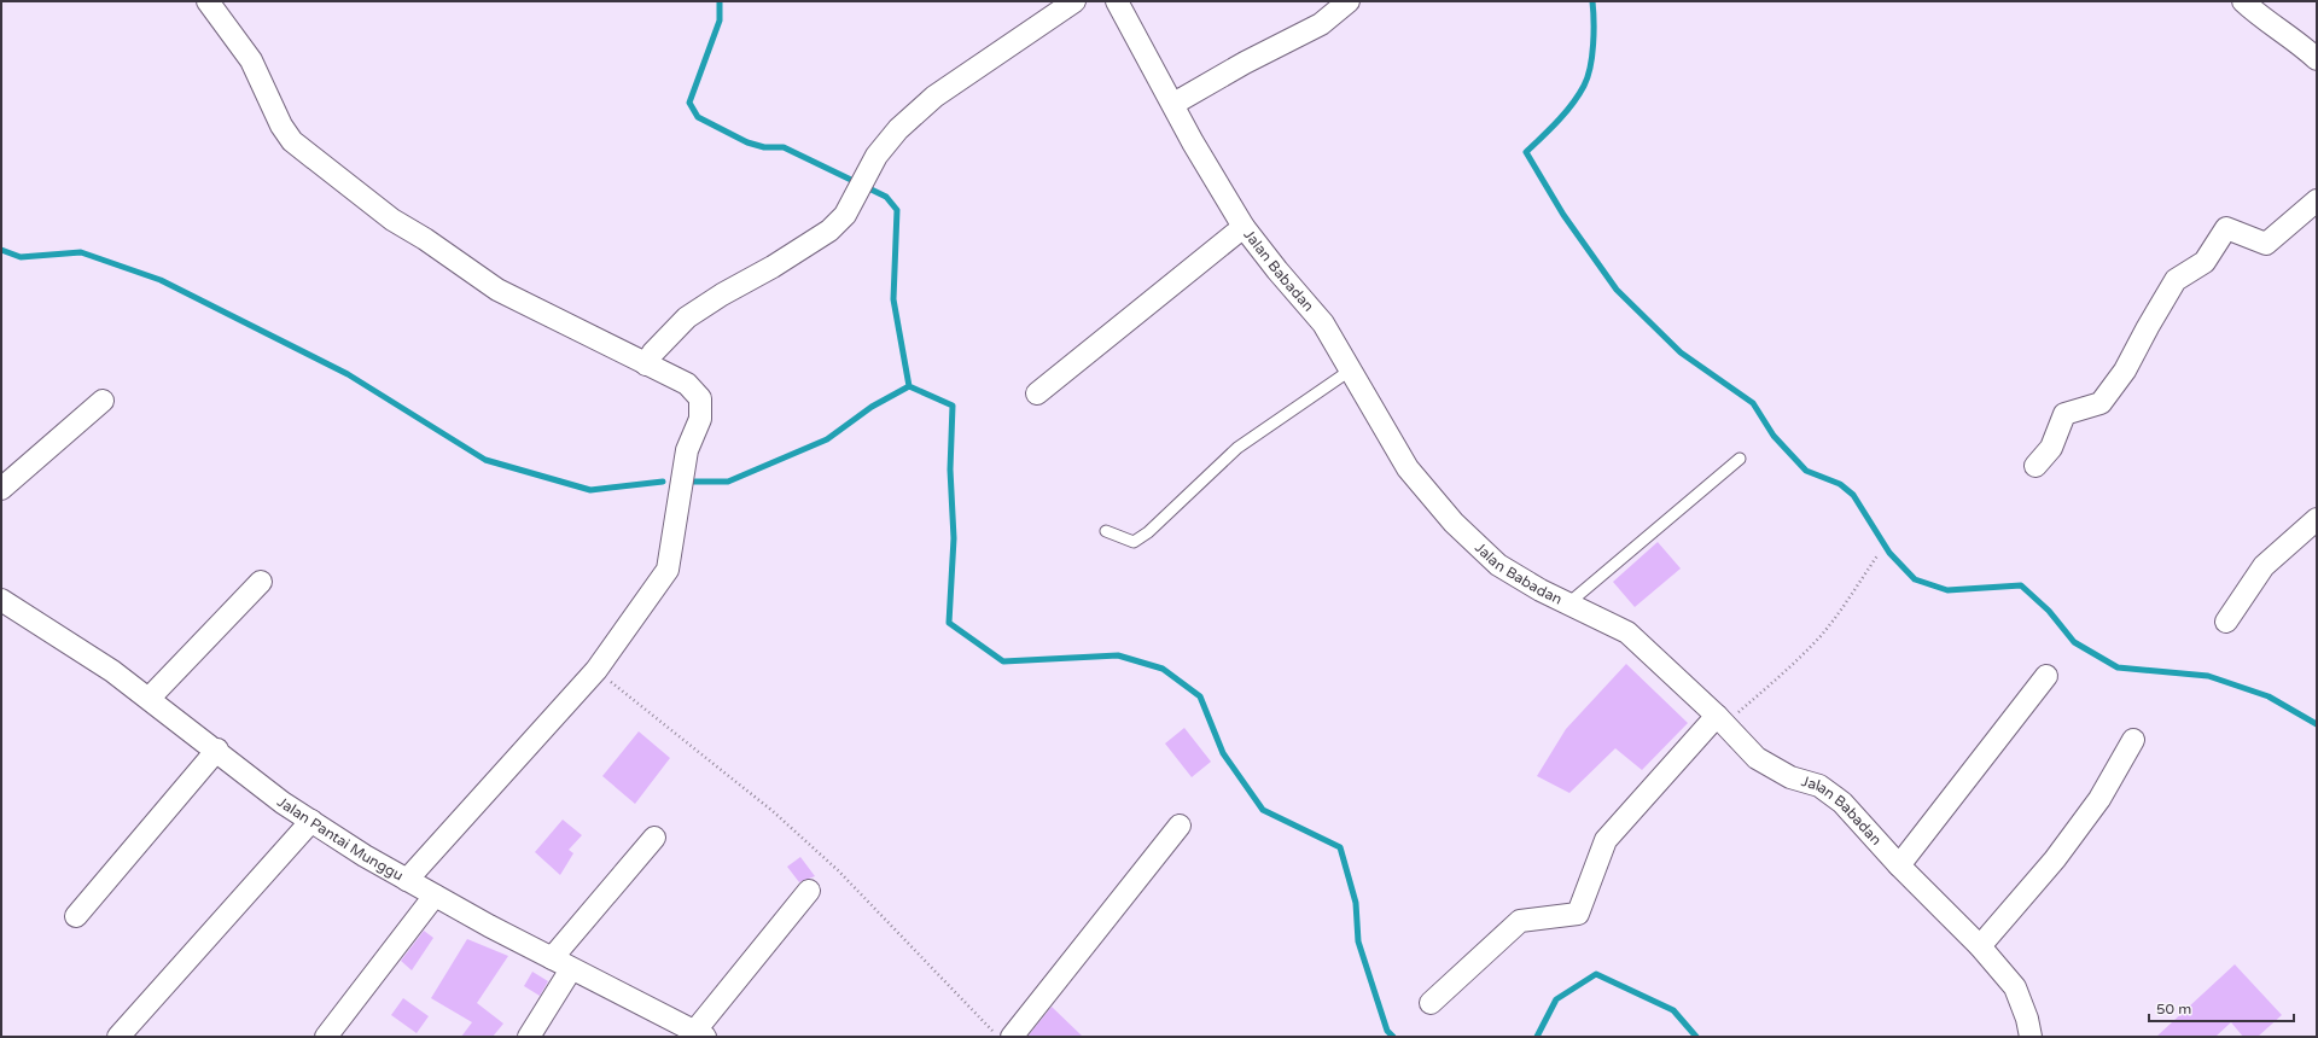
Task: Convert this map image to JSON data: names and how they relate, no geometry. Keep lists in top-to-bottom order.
{
  "streets": {
    "street": ["Jalan Babadan", "Jalan Pantai Munggu"]
  },
  "scale_bar": "50 m"
}
